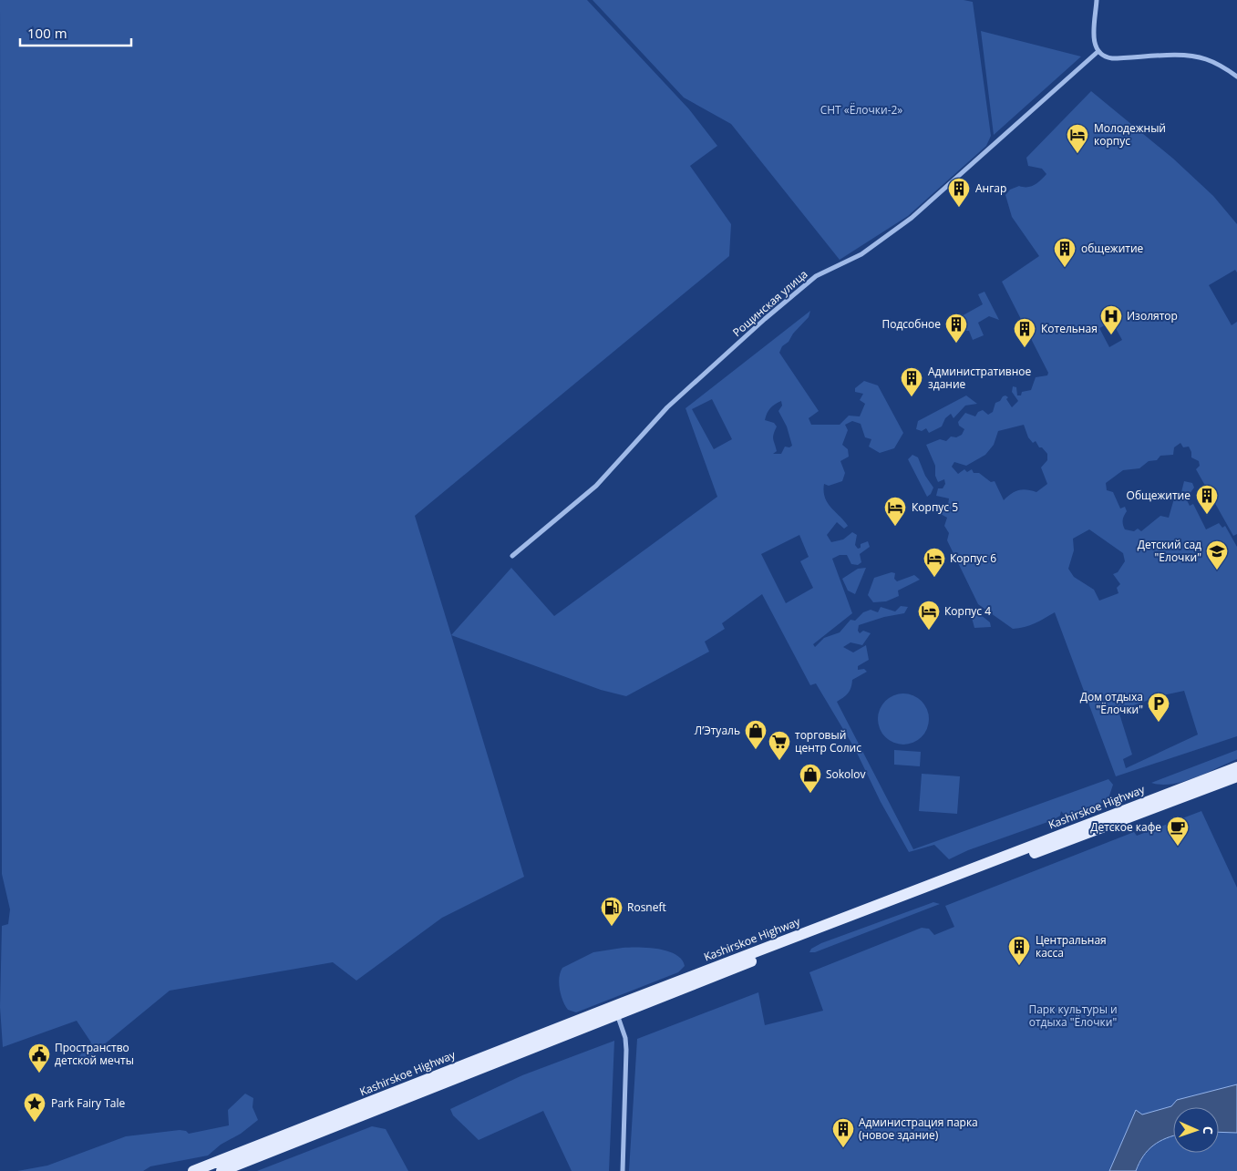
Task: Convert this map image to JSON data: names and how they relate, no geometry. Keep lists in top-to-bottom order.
{
  "streets": {
    "main road": ["Kashirskoe Highway"],
    "street": ["Рощинская улица"]
  },
  "parks": ["СНТ «Ёлочки-2»", "Парк культуры и отдыха \"Ёлочки\""],
  "places": {
    "hotel": [
      "Молодежный корпус",
      "Корпус 5",
      "Корпус 6",
      "Корпус 4"
    ],
    "building": [
      "Ангар",
      "общежитие",
      "Подсобное",
      "Котельная",
      "Административное здание",
      "Общежитие",
      "Центральная касса",
      "Администрация парка (новое здание)"
    ],
    "hospital": ["Изолятор"],
    "school or university": ["Детский сад \"Елочки\""],
    "parking": ["Дом отдыха \"Ёлочки\""],
    "shop": ["Л’Этуаль", "Sokolov"],
    "supermarket": ["торговый центр Солис"],
    "cafe": ["Детское кафе"],
    "fuel station": ["Rosneft"],
    "public building": ["Пространство детской мечты"],
    "place": ["Park Fairy Tale"]
  },
  "scale_bar": "100 m",
  "north": "right"
}
